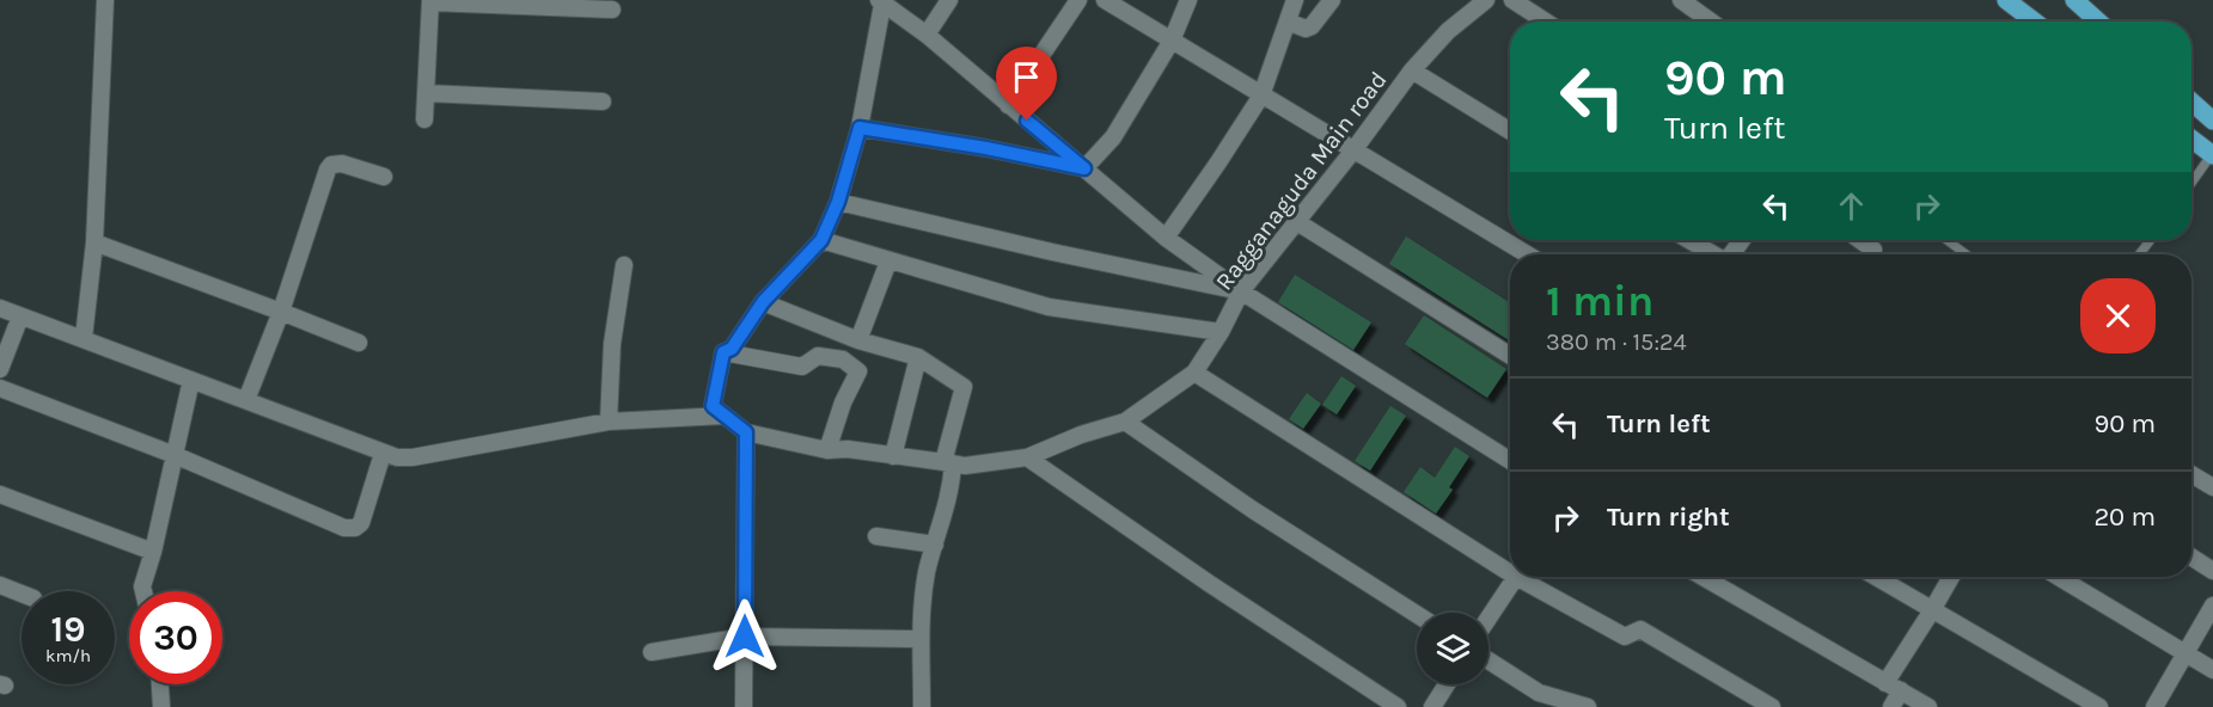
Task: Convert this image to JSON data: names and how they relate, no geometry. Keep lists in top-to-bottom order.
{
  "streets": {
    "street": ["Ragganaguda Main road"]
  },
  "page": {
    "turn": ["90 m", "Turn left"],
    "heading": ["1 min", "380 m · 15:24"],
    "list": [
      {
        "name": "Turn left",
        "value": "90 m"
      },
      {
        "name": "Turn right",
        "value": "20 m"
      }
    ],
    "speed": "19 km/h",
    "limit": "30"
  }
}
